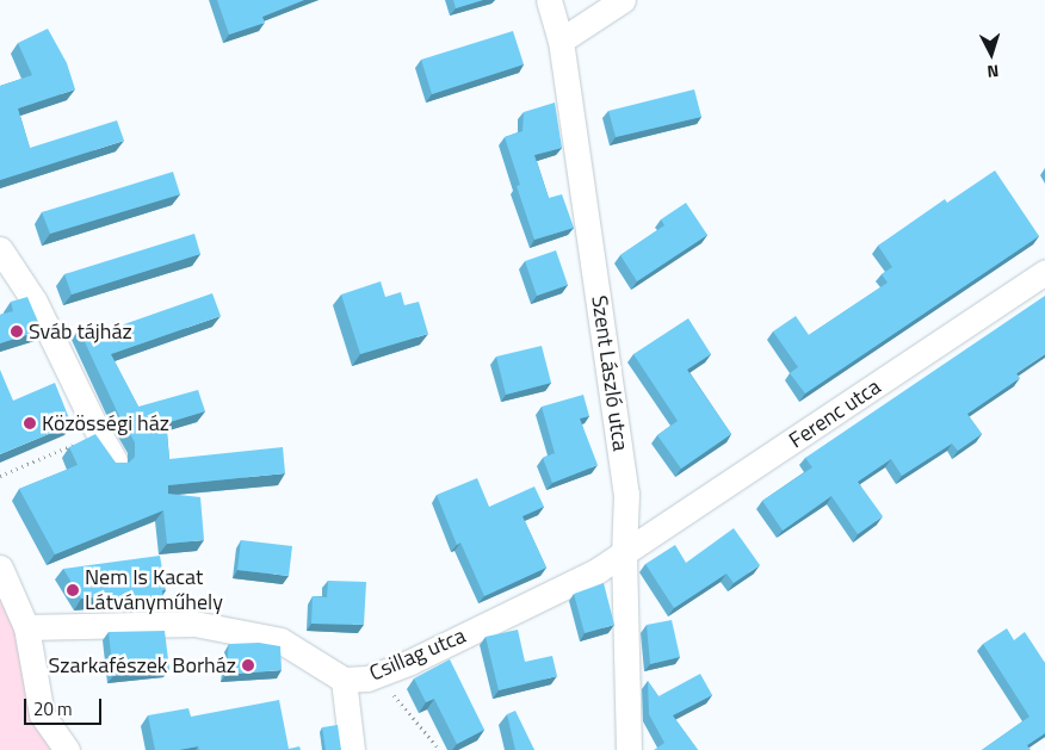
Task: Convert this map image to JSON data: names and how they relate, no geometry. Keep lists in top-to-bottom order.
{
  "streets": {
    "street": ["Szent László utca", "Ferenc utca", "Csillag utca"]
  },
  "crossings": [
    ["Szent László utca", "Ferenc utca"],
    ["Szent László utca", "Csillag utca"],
    ["Ferenc utca", "Csillag utca"]
  ],
  "places": [
    "Sváb tájház",
    "Közösségi ház",
    "Nem Is Kacat Látványműhely",
    "Szarkafészek Borház"
  ],
  "scale_bar": "20 m",
  "north": "bottom"
}
